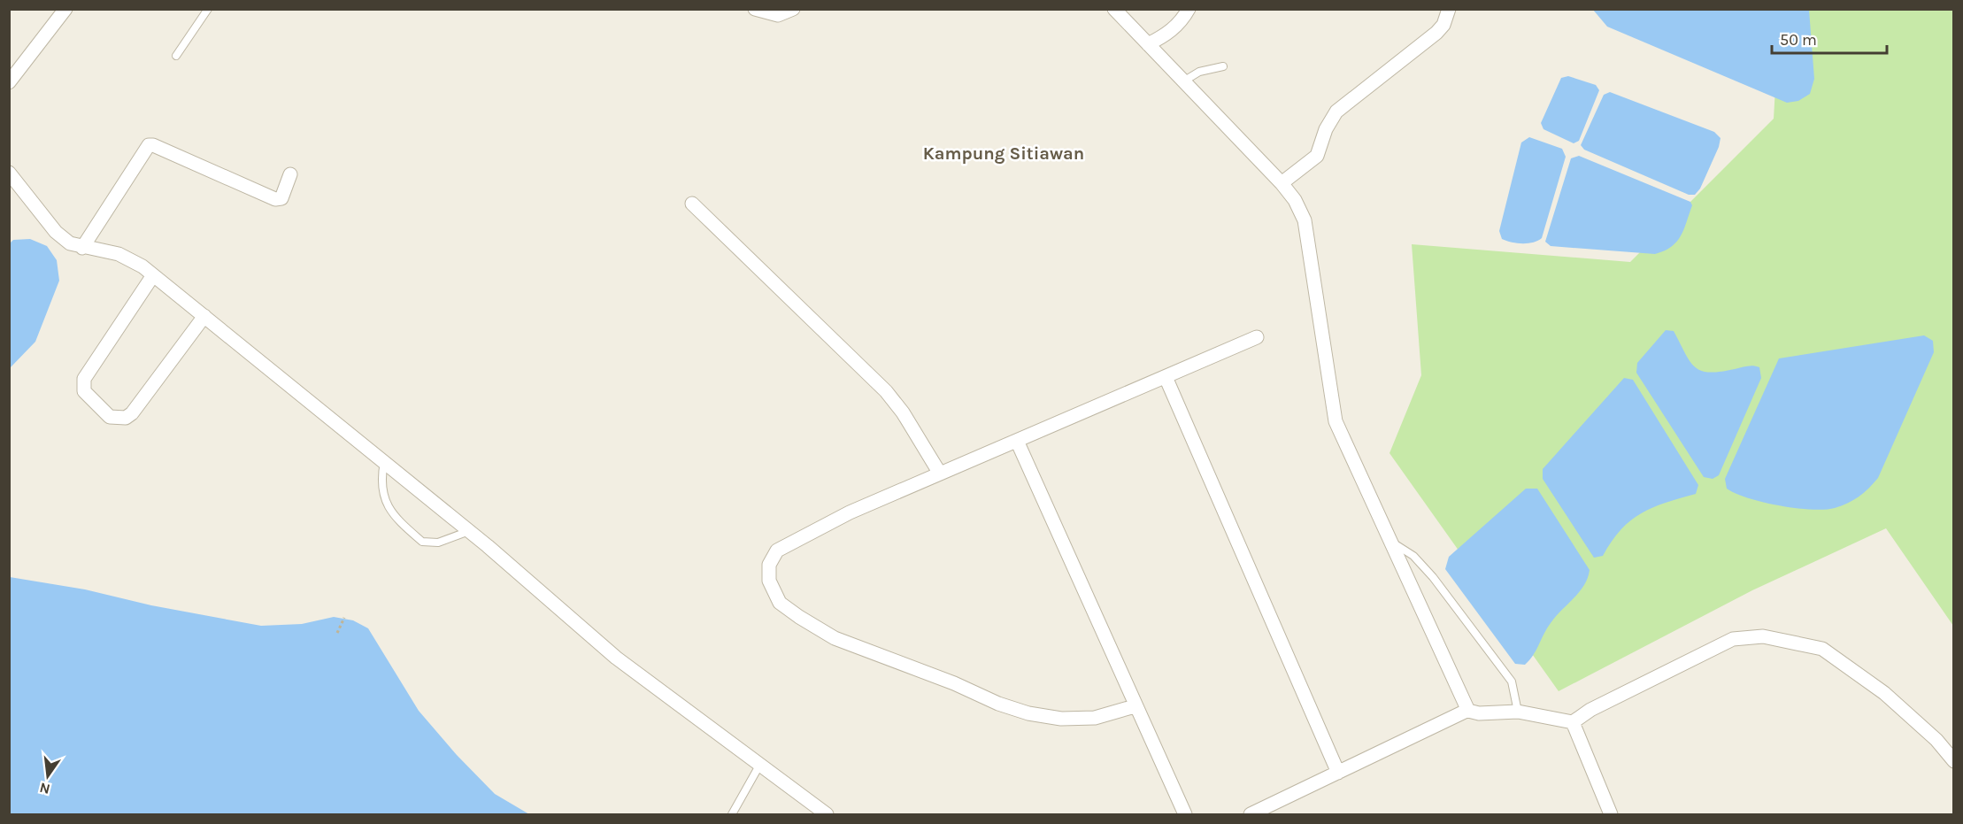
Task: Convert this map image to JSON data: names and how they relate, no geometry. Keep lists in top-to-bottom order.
{
  "districts": ["Kampung Sitiawan"],
  "scale_bar": "50 m",
  "north": "bottom"
}
